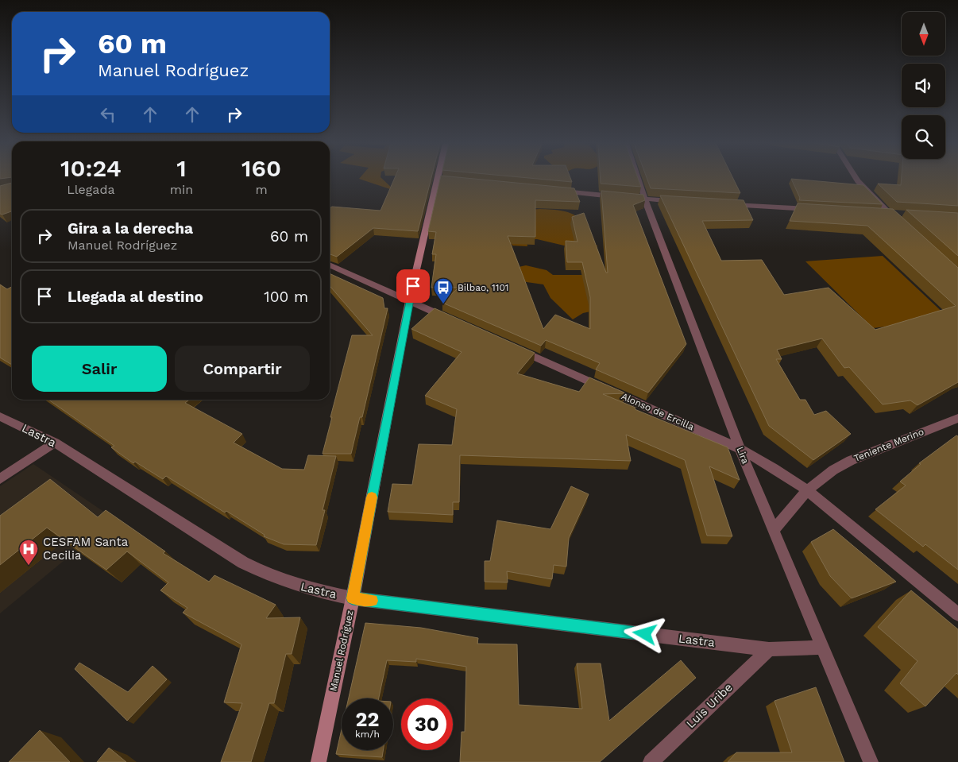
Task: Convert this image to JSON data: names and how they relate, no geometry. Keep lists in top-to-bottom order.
{
  "streets": {
    "main road": ["Manuel Rodríguez"],
    "street": [
      "Alonso de Ercilla",
      "Lastra",
      "Teniente Merino",
      "Lira",
      "Luis Uribe"
    ]
  },
  "crossings": [
    ["Alonso de Ercilla", "Teniente Merino"],
    ["Alonso de Ercilla", "Lira"],
    ["Lastra", "Lira"],
    ["Lastra", "Manuel Rodríguez"],
    ["Lastra", "Luis Uribe"],
    ["Teniente Merino", "Lira"]
  ],
  "places": {
    "bus stop": ["Bilbao, 1101"],
    "hospital": ["CESFAM Santa Cecilia"]
  },
  "north": "bottom",
  "page": {
    "turn": ["60 m", "Manuel Rodríguez"],
    "eta": [
      "10:24",
      "Llegada",
      "1",
      "min",
      "160",
      "m"
    ],
    "list": [
      {
        "name": "Gira a la derecha",
        "note": "Manuel Rodríguez",
        "value": "60 m"
      },
      {
        "name": "Llegada al destino",
        "value": "100 m"
      }
    ],
    "buttons": ["Salir", "Compartir"],
    "speed": "22 km/h",
    "limit": "30"
  }
}
